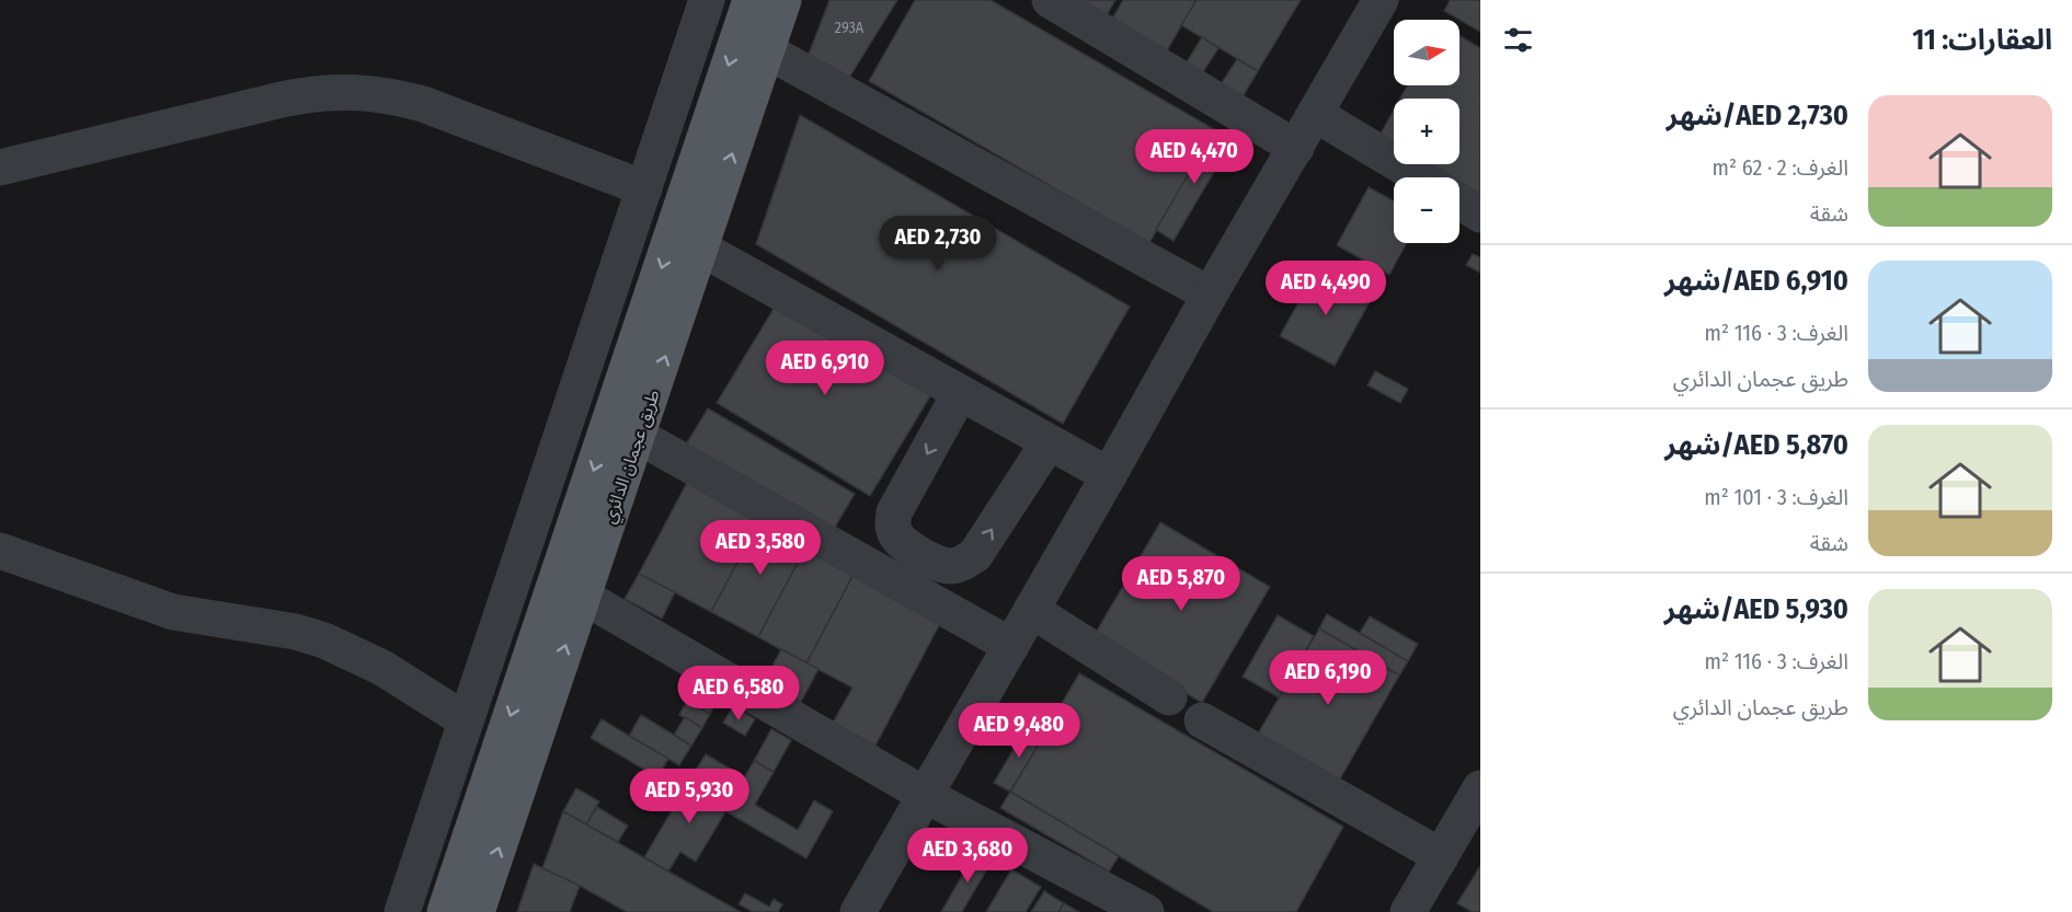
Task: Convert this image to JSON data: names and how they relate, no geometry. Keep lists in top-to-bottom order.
{
  "streets": {
    "main road": ["طريق عجمان الدائري"]
  },
  "house_numbers": ["293A"],
  "north": "right",
  "page": {
    "heading": "العقارات: 11",
    "map_buttons": ["+", "−"],
    "list": [
      {
        "name": "AED 2,730/شهر",
        "note": "الغرف: 2 · 62 m² · شقة"
      },
      {
        "name": "AED 6,910/شهر",
        "note": "الغرف: 3 · 116 m² · طريق عجمان الدائري"
      },
      {
        "name": "AED 5,870/شهر",
        "note": "الغرف: 3 · 101 m² · شقة"
      },
      {
        "name": "AED 5,930/شهر",
        "note": "الغرف: 3 · 116 m² · طريق عجمان الدائري"
      }
    ],
    "price": [
      "AED 4,470",
      "AED 2,730",
      "AED 4,490",
      "AED 6,910",
      "AED 3,580",
      "AED 5,870",
      "AED 6,190",
      "AED 6,580",
      "AED 9,480",
      "AED 5,930",
      "AED 3,680"
    ]
  }
}
